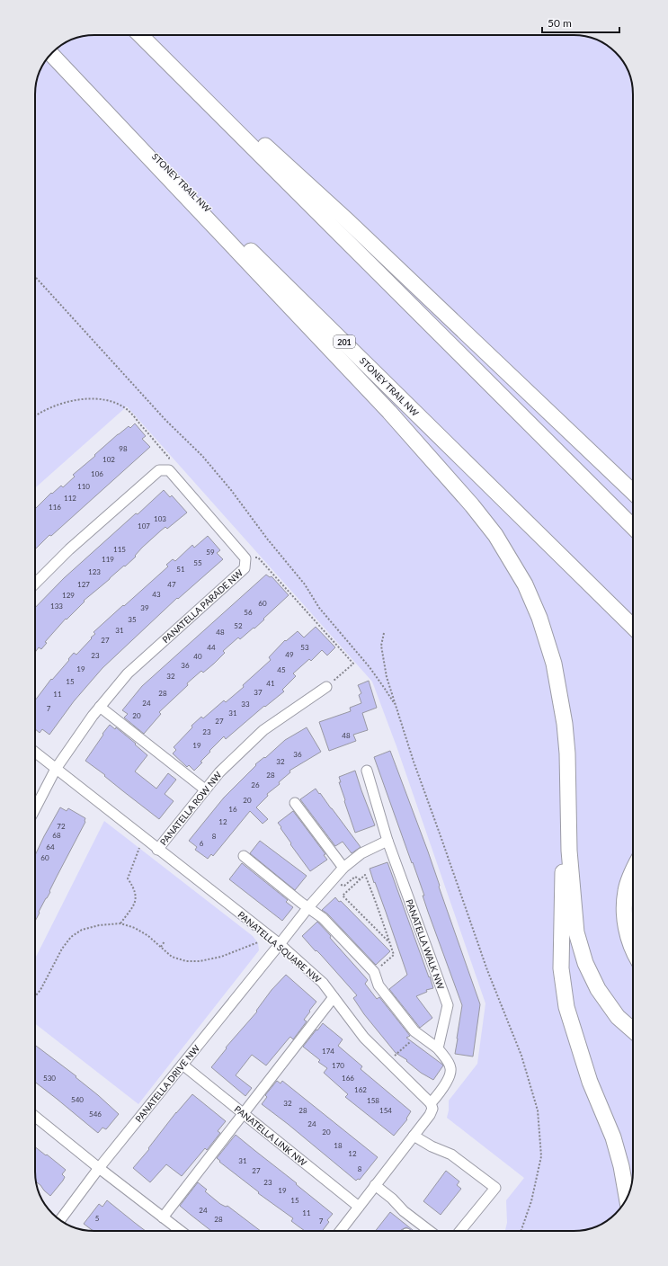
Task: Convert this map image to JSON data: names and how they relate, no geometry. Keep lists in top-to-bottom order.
{
  "streets": {
    "highway": ["STONEY TRAIL NW", "201"],
    "street": [
      "PANATELLA PARADE NW",
      "PANATELLA ROW NW",
      "PANATELLA WALK NW",
      "PANATELLA SQUARE NW",
      "PANATELLA DRIVE NW",
      "PANATELLA LINK NW"
    ]
  },
  "crossings": [
    ["PANATELLA PARADE NW", "PANATELLA SQUARE NW"],
    ["PANATELLA ROW NW", "PANATELLA SQUARE NW"],
    ["PANATELLA SQUARE NW", "PANATELLA DRIVE NW"],
    ["PANATELLA DRIVE NW", "PANATELLA LINK NW"]
  ],
  "house_numbers": [
    "98",
    "102",
    "106",
    "110",
    "112",
    "116",
    "103",
    "107",
    "115",
    "59",
    "119",
    "55",
    "51",
    "123",
    "127",
    "47",
    "43",
    "129",
    "60",
    "133",
    "39",
    "56",
    "35",
    "52",
    "31",
    "48",
    "27",
    "44",
    "53",
    "49",
    "23",
    "40",
    "36",
    "19",
    "45",
    "32",
    "15",
    "41",
    "37",
    "28",
    "11",
    "24",
    "33",
    "7",
    "31",
    "20",
    "27",
    "23",
    "48",
    "19",
    "36",
    "32",
    "28",
    "26",
    "20",
    "16",
    "12",
    "72",
    "68",
    "8",
    "6",
    "64",
    "60",
    "174",
    "170",
    "530",
    "166",
    "162",
    "540",
    "158",
    "32",
    "28",
    "154",
    "546",
    "24",
    "20",
    "18",
    "12",
    "31",
    "8",
    "27",
    "23",
    "19",
    "15",
    "24",
    "11",
    "5",
    "28",
    "7"
  ],
  "scale_bar": "50 m"
}
